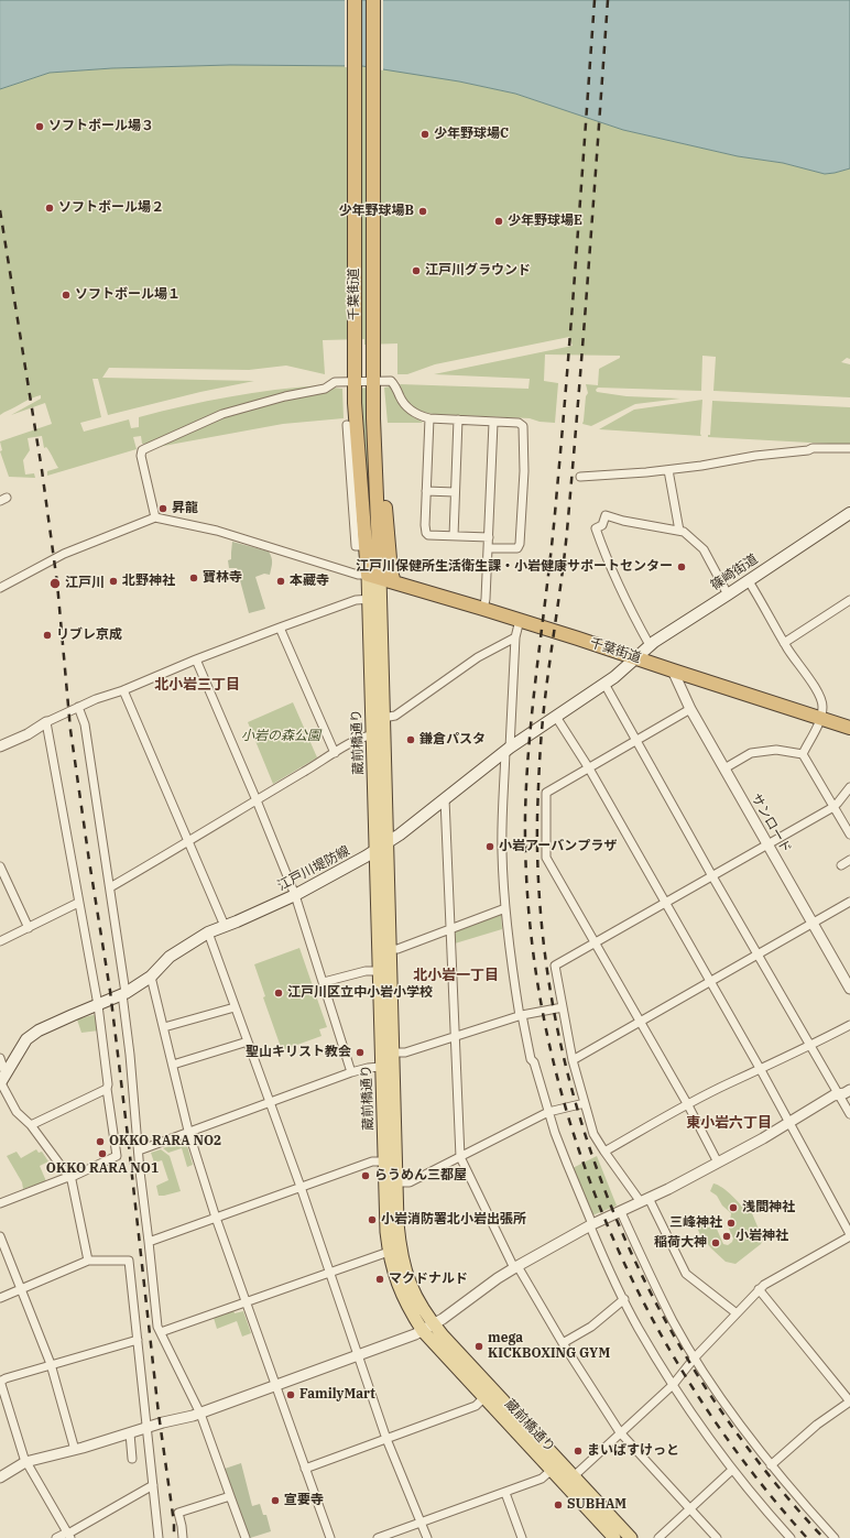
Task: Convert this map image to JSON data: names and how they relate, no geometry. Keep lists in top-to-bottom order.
{
  "streets": {
    "highway": ["千葉街道"],
    "main road": ["篠崎街道", "蔵前橋通り", "江戸川堤防線"],
    "street": ["サンロード"]
  },
  "crossings": [
    ["千葉街道", "篠崎街道"],
    ["千葉街道", "蔵前橋通り"],
    ["千葉街道", "サンロード"],
    ["千葉街道", "江戸川堤防線"],
    ["篠崎街道", "江戸川堤防線"],
    ["蔵前橋通り", "江戸川堤防線"]
  ],
  "districts": ["北小岩三丁目", "北小岩一丁目", "東小岩六丁目"],
  "parks": ["小岩の森公園"],
  "places": [
    "ソフトボール場３",
    "少年野球場C",
    "ソフトボール場２",
    "少年野球場B",
    "少年野球場E",
    "江戸川グラウンド",
    "ソフトボール場１",
    "昇龍",
    "江戸川保健所生活衛生課・小岩健康サポートセンター",
    "寶林寺",
    "北野神社",
    "本藏寺",
    "江戸川",
    "リブレ京成",
    "鎌倉パスタ",
    "小岩アーバンプラザ",
    "江戸川区立中小岩小学校",
    "聖山キリスト教会",
    "OKKO RARA NO2",
    "OKKO RARA NO1",
    "らうめん三都屋",
    "浅間神社",
    "小岩消防署北小岩出張所",
    "三峰神社",
    "小岩神社",
    "稲荷大神",
    "マクドナルド",
    "mega KICKBOXING GYM",
    "FamilyMart",
    "まいばすけっと",
    "宣要寺",
    "SUBHAM"
  ]
}
